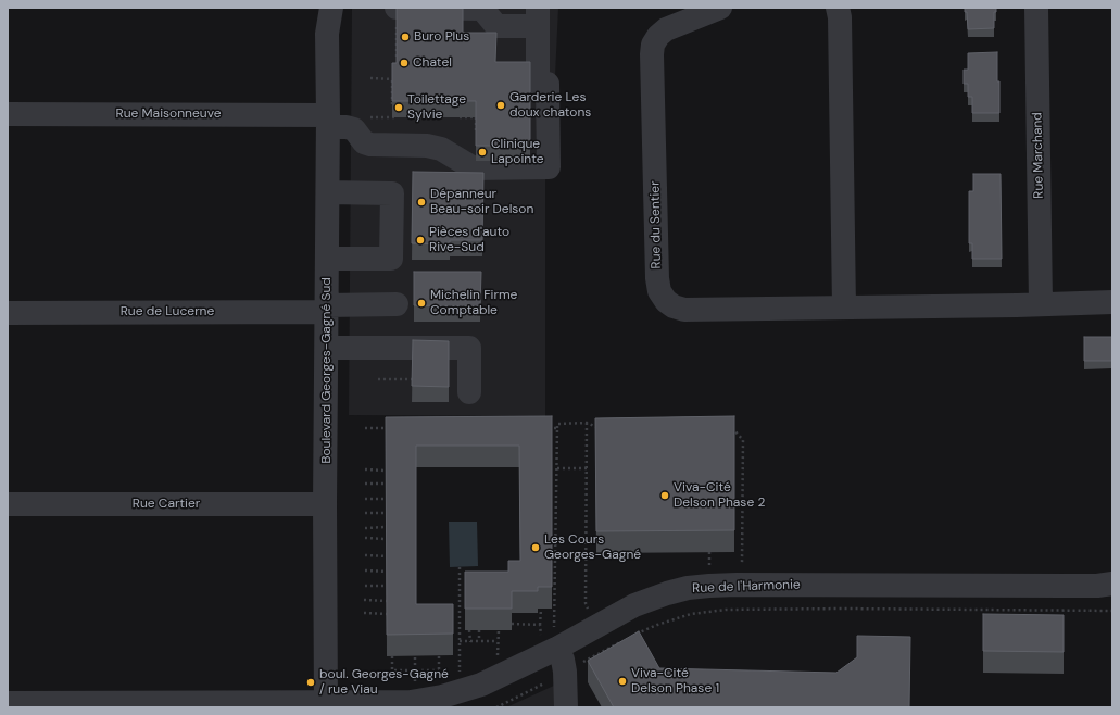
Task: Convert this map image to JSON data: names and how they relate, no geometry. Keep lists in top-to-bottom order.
{
  "streets": {
    "street": [
      "Rue Maisonneuve",
      "Rue Marchand",
      "Rue du Sentier",
      "Rue de Lucerne",
      "Boulevard Georges-Gagné Sud",
      "Rue Cartier",
      "Rue de l'Harmonie"
    ]
  },
  "crossings": [
    ["Rue Maisonneuve", "Boulevard Georges-Gagné Sud"],
    ["Rue Marchand", "Rue du Sentier"],
    ["Rue de Lucerne", "Boulevard Georges-Gagné Sud"],
    ["Boulevard Georges-Gagné Sud", "Rue Cartier"],
    ["Boulevard Georges-Gagné Sud", "Rue de l'Harmonie"]
  ],
  "places": [
    "Buro Plus",
    "Chatel",
    "Garderie Les doux chatons",
    "Toilettage Sylvie",
    "Clinique Lapointe",
    "Dépanneur Beau-soir Delson",
    "Pièces d'auto Rive-Sud",
    "Michelin Firme Comptable",
    "Viva-Cité Delson Phase 2",
    "Les Cours Georges-Gagné",
    "Viva-Cité Delson Phase 1",
    "boul. Georges-Gagné / rue Viau"
  ]
}
